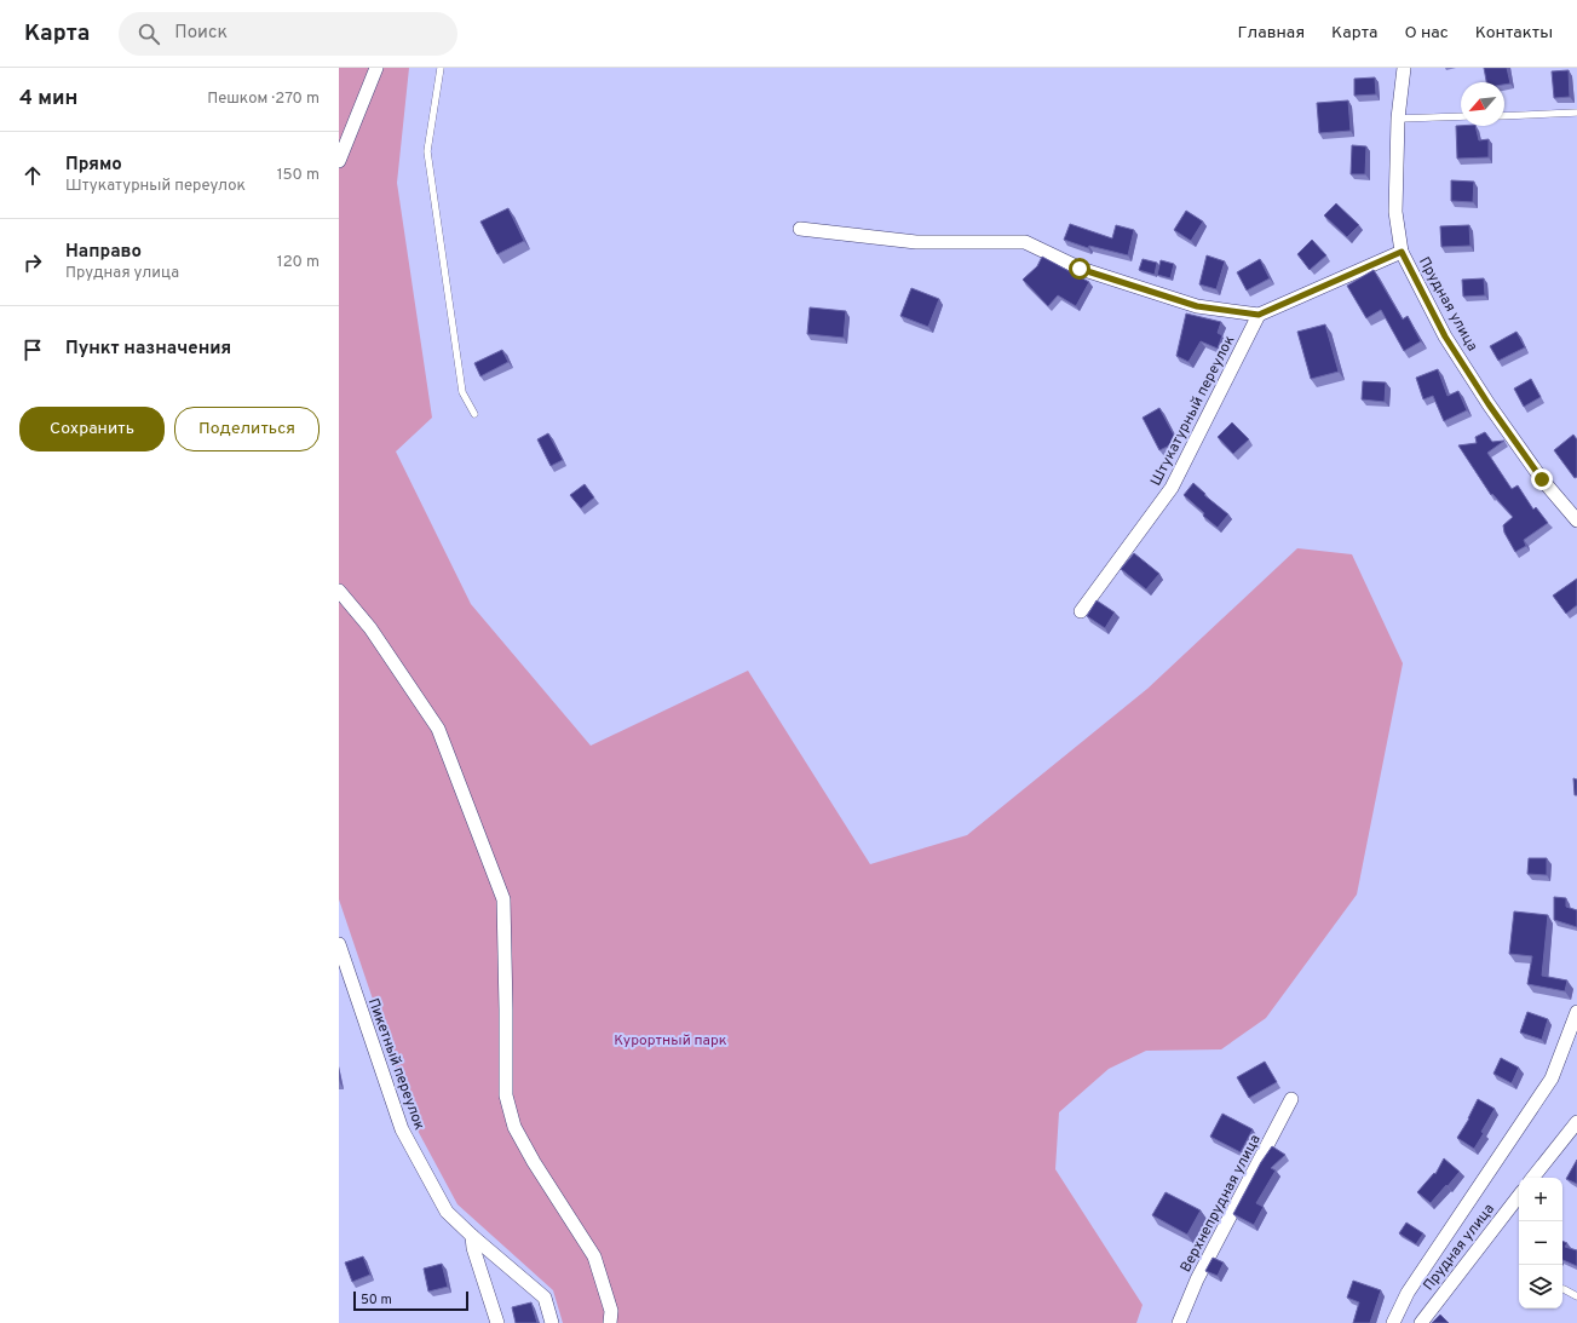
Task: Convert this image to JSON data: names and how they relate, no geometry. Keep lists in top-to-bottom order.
{
  "streets": {
    "street": [
      "Прудная улица",
      "Штукатурный переулок",
      "Пикетный переулок",
      "Верхнепрудная улица"
    ]
  },
  "parks": ["Курортный парк"],
  "scale_bar": "50 m",
  "north": "bottom left",
  "page": {
    "header": "Карта",
    "search": "Поиск",
    "nav": [
      "Главная",
      "Карта",
      "О нас",
      "Контакты"
    ],
    "heading": ["4 мин", "Пешком · 270 m"],
    "list": [
      ["Прямо", "Штукатурный переулок", "150 m"],
      ["Направо", "Прудная улица", "120 m"],
      "Пункт назначения"
    ],
    "buttons": ["Сохранить", "Поделиться"],
    "map_buttons": ["+", "−"],
    "scale": "50 m"
  }
}
